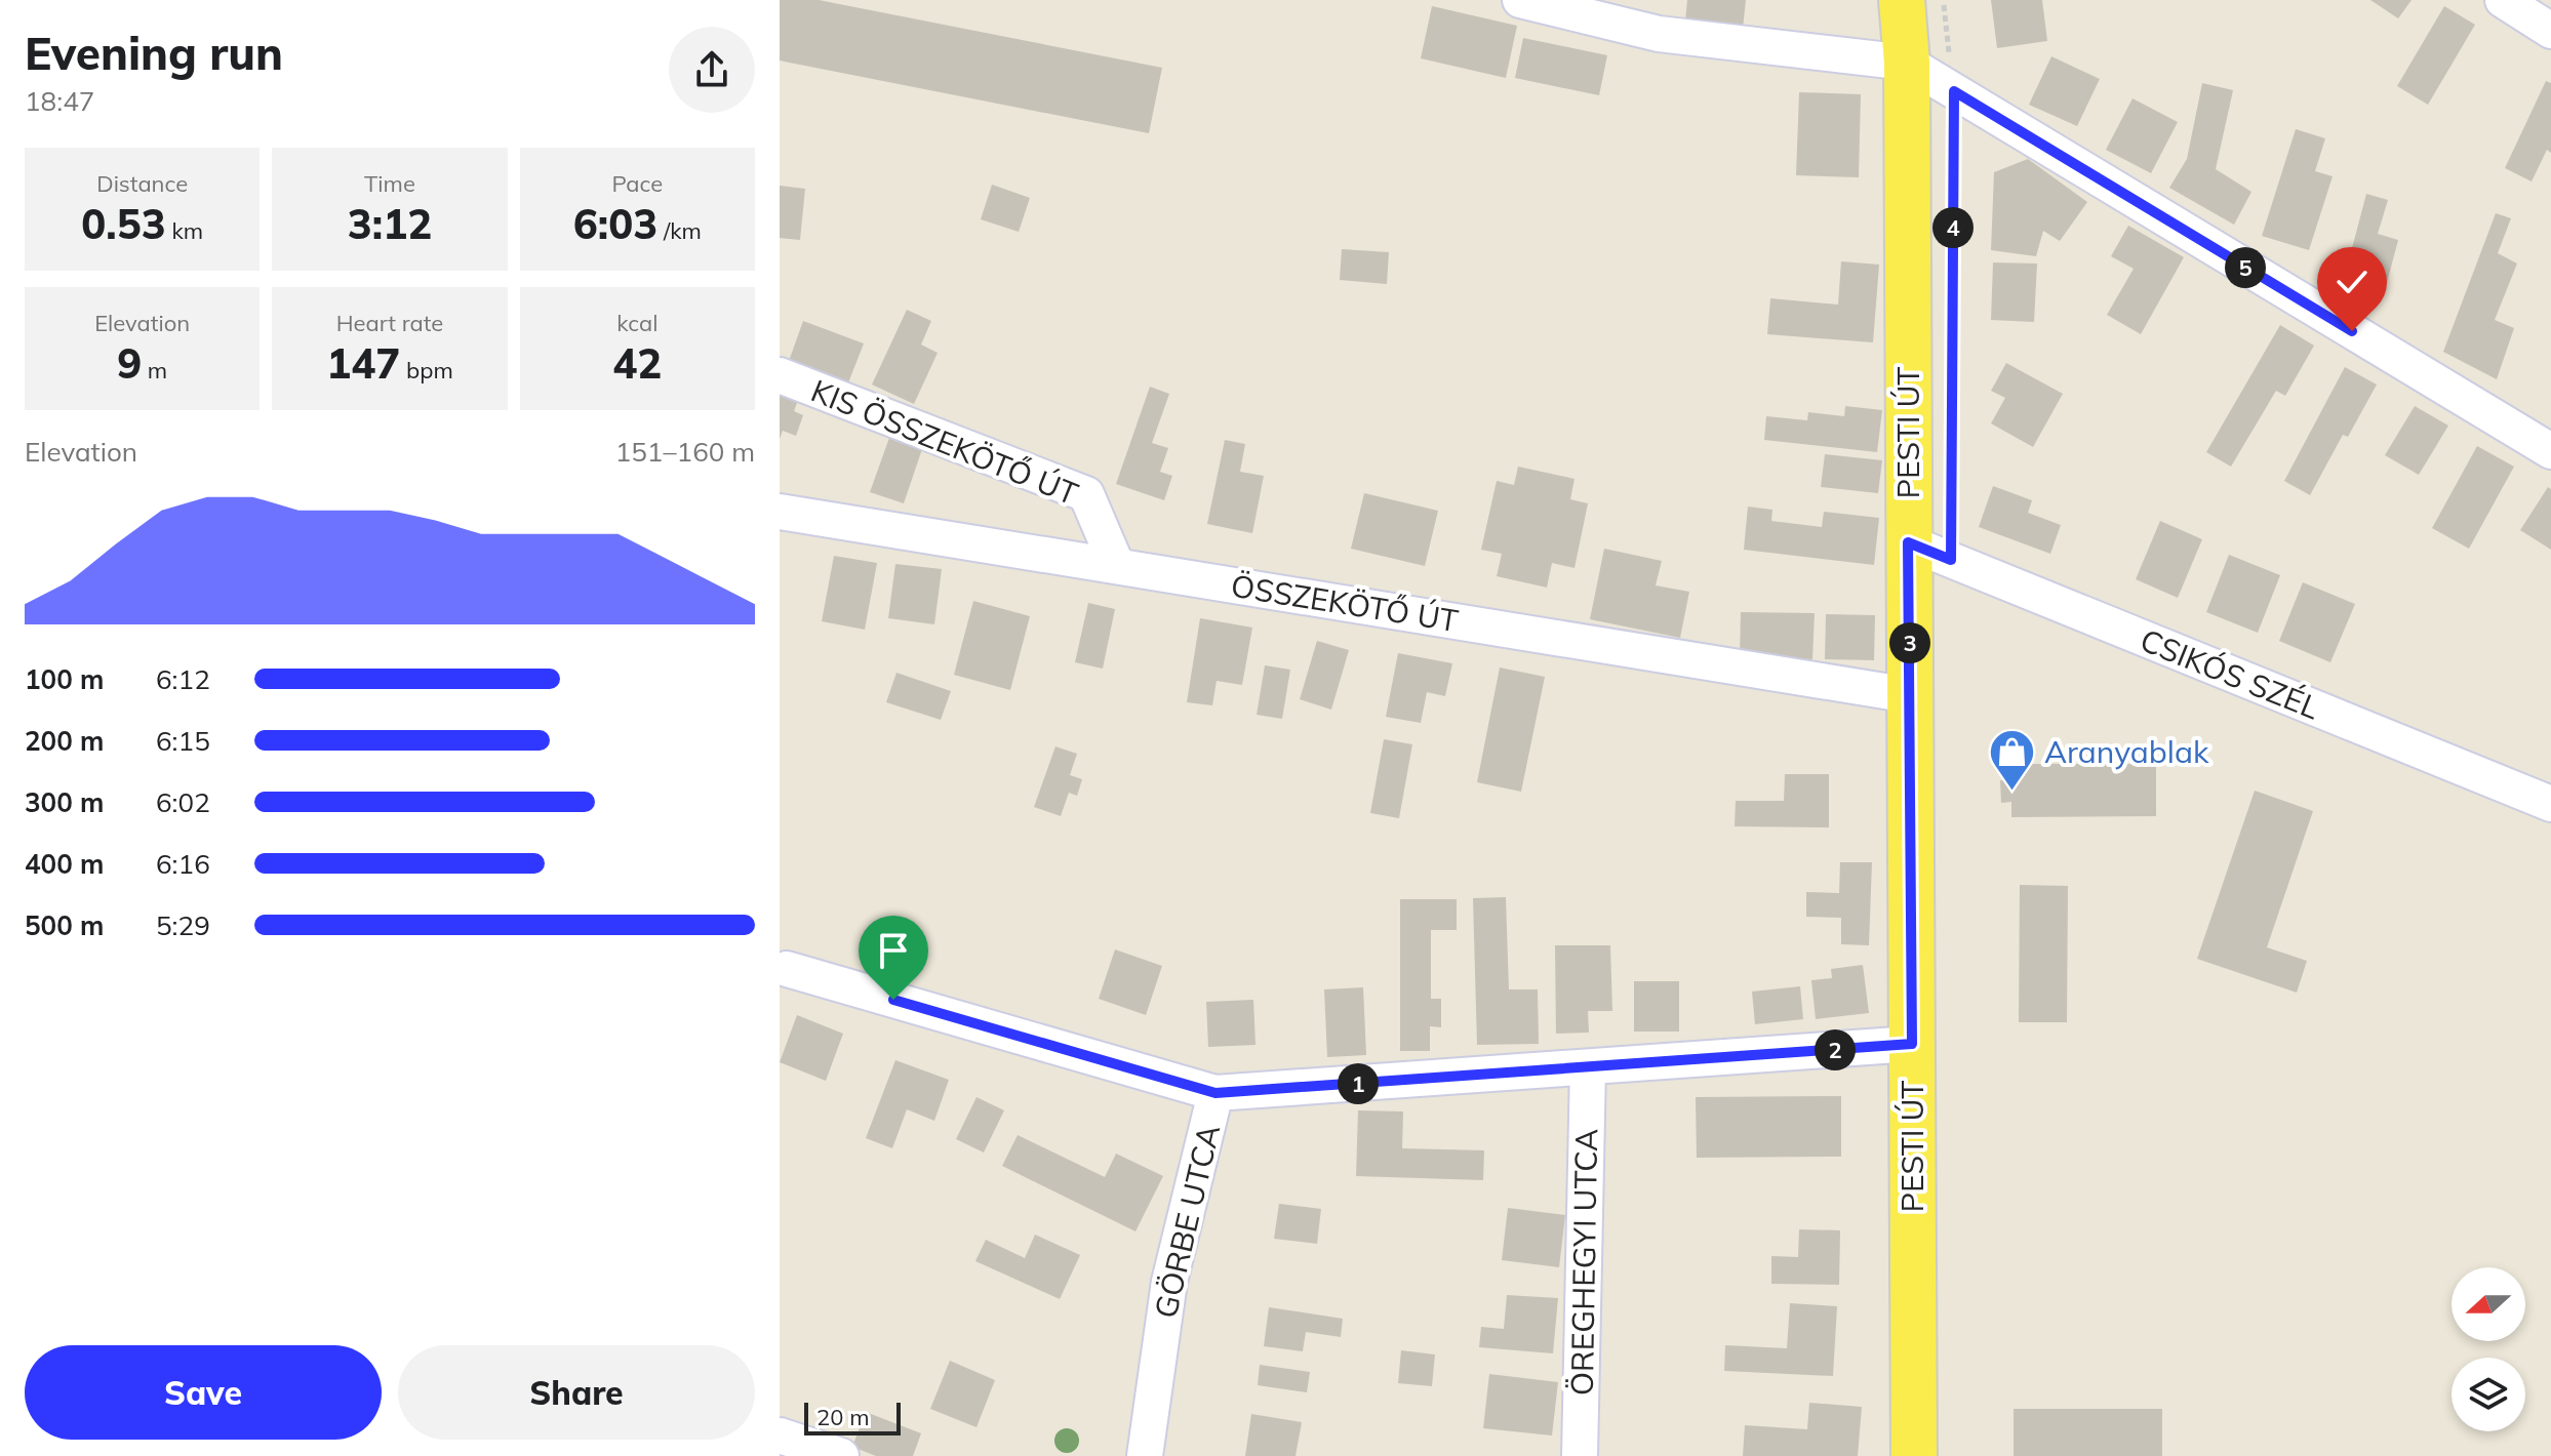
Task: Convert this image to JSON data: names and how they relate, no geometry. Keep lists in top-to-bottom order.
{
  "streets": {
    "main road": ["PESTI ÚT"],
    "street": [
      "KIS ÖSSZEKÖTŐ ÚT",
      "ÖSSZEKÖTŐ ÚT",
      "CSIKÓS SZÉL",
      "GÖRBE UTCA",
      "ÖREGHEGYI UTCA"
    ]
  },
  "crossings": [
    ["PESTI ÚT", "ÖSSZEKÖTŐ ÚT"],
    ["PESTI ÚT", "CSIKÓS SZÉL"],
    ["PESTI ÚT", "GÖRBE UTCA"],
    ["KIS ÖSSZEKÖTŐ ÚT", "ÖSSZEKÖTŐ ÚT"],
    ["GÖRBE UTCA", "ÖREGHEGYI UTCA"]
  ],
  "places": {
    "shop": ["Aranyablak"]
  },
  "scale_bar": "20 m",
  "north": "left",
  "page": {
    "heading": ["Evening run", "18:47"],
    "stats": [
      ["Distance", "0.53 km"],
      ["Time", "3:12"],
      ["Pace", "6:03 /km"],
      ["Elevation", "9 m"],
      ["Heart rate", "147 bpm"],
      ["kcal", "42"]
    ],
    "pins": [
      "4",
      "5",
      "3",
      "2",
      "1"
    ],
    "chart": ["Elevation", "151–160 m"],
    "list": [
      {
        "name": "100 m",
        "note": "6:12"
      },
      {
        "name": "200 m",
        "note": "6:15"
      },
      {
        "name": "300 m",
        "note": "6:02"
      },
      {
        "name": "400 m",
        "note": "6:16"
      },
      {
        "name": "500 m",
        "note": "5:29"
      }
    ],
    "buttons": ["Save", "Share"],
    "scale": "20 m"
  }
}
